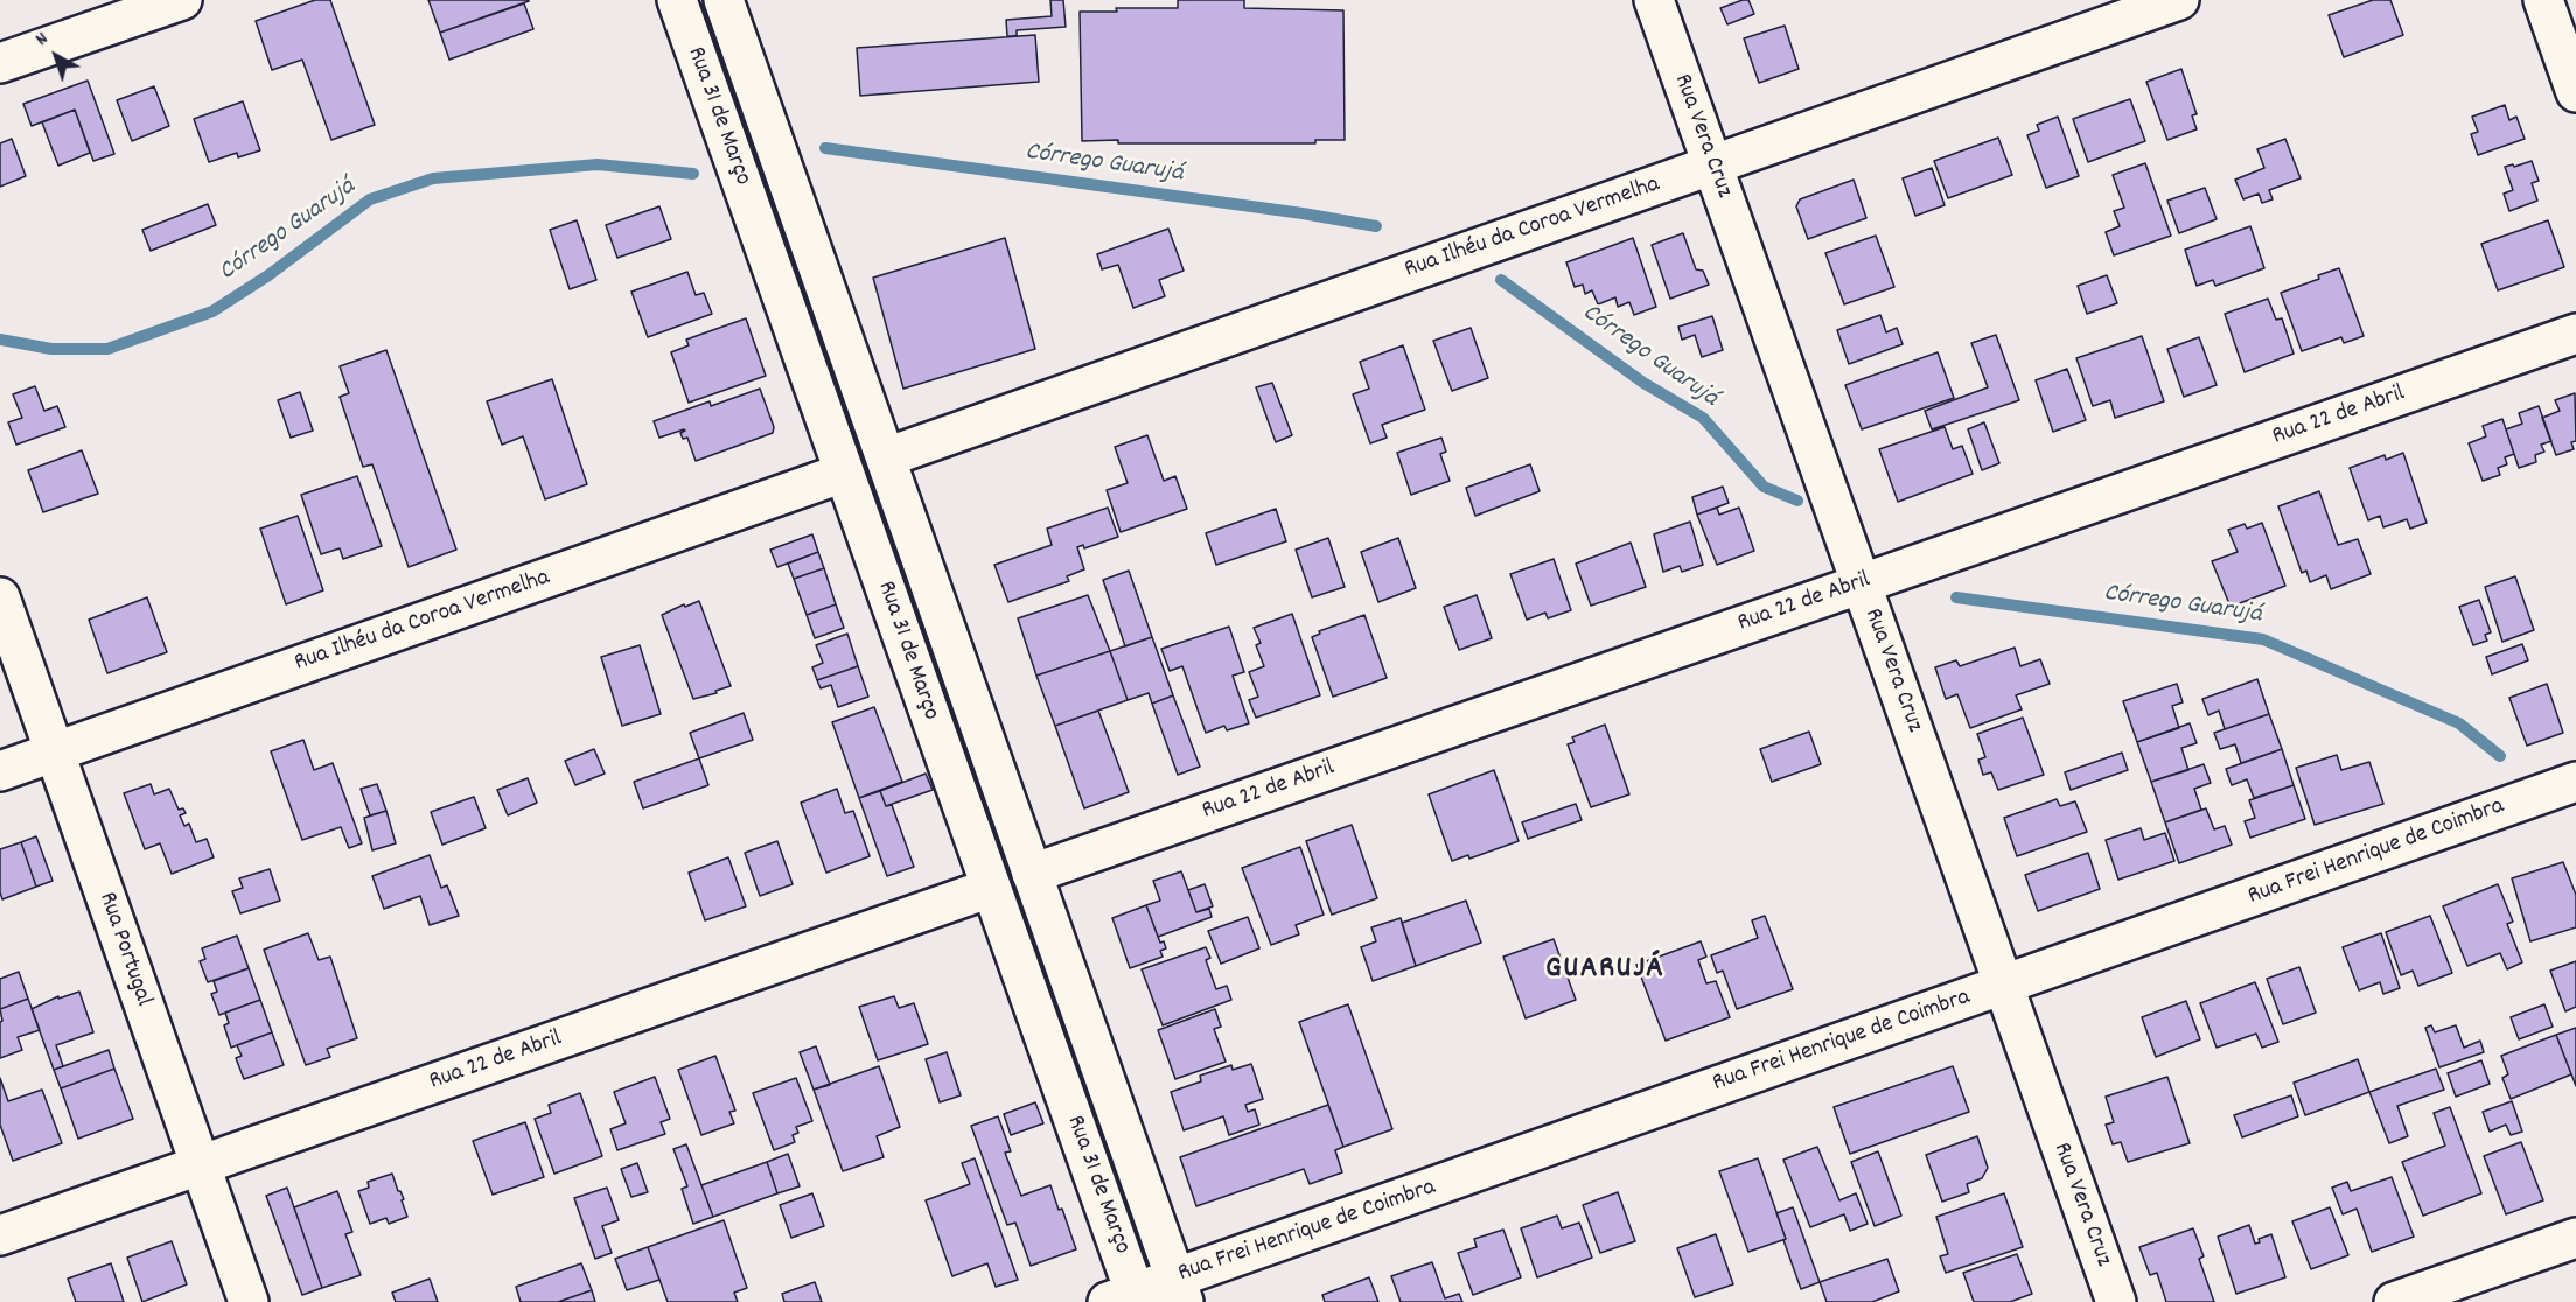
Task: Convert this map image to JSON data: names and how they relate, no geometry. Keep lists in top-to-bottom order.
{
  "streets": {
    "street": [
      "Rua 31 de Março",
      "Rua Vera Cruz",
      "Rua Ilhéu da Coroa Vermelha",
      "Rua 22 de Abril",
      "Rua Frei Henrique de Coimbra",
      "Rua Portugal"
    ]
  },
  "crossings": [
    ["Rua 31 de Março", "Rua Ilhéu da Coroa Vermelha"],
    ["Rua 31 de Março", "Rua 22 de Abril"],
    ["Rua 31 de Março", "Rua Frei Henrique de Coimbra"],
    ["Rua Vera Cruz", "Rua Ilhéu da Coroa Vermelha"],
    ["Rua Vera Cruz", "Rua 22 de Abril"],
    ["Rua Vera Cruz", "Rua Frei Henrique de Coimbra"],
    ["Rua Ilhéu da Coroa Vermelha", "Rua Portugal"],
    ["Rua 22 de Abril", "Rua Portugal"]
  ],
  "districts": ["GUARUJÁ"],
  "water": ["Córrego Guarujá"],
  "north": "top left"
}
